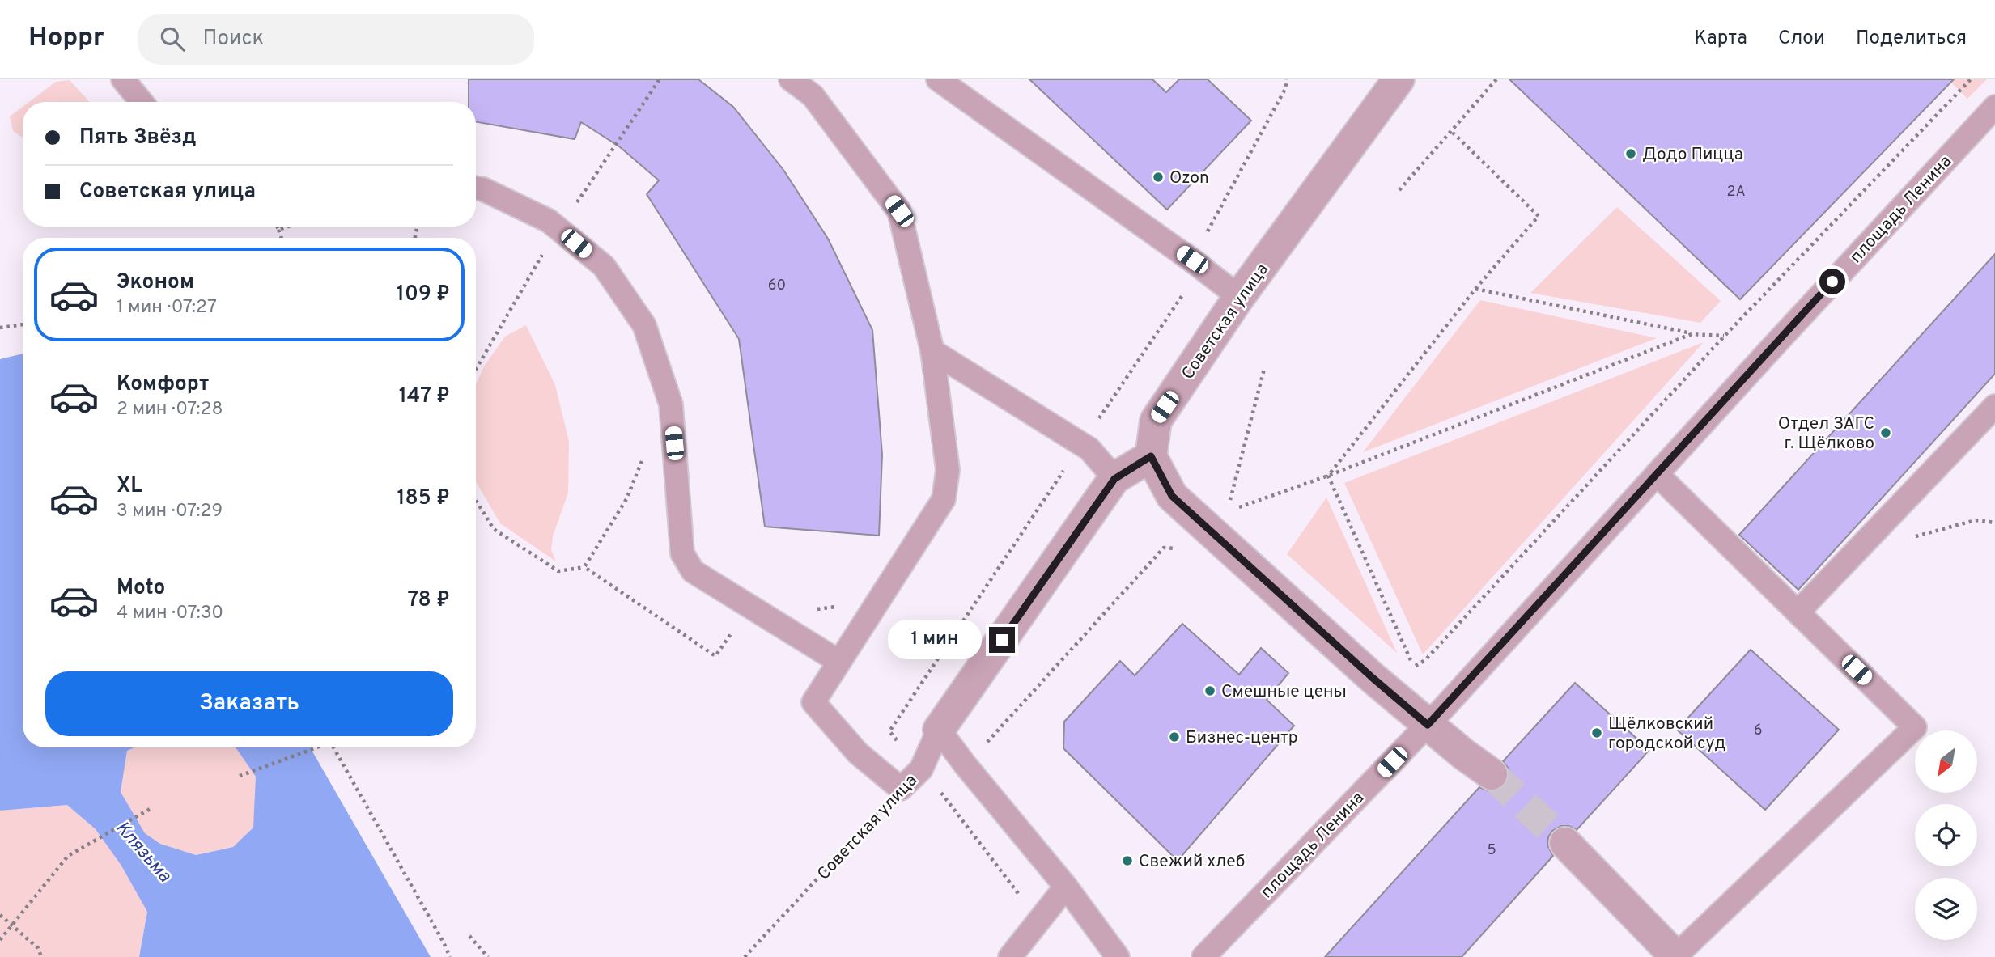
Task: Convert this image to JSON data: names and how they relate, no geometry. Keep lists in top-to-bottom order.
{
  "streets": {
    "street": ["Советская улица"],
    "lane": ["площадь Ленина"]
  },
  "water": ["Клязьма"],
  "places": [
    "Додо Пицца",
    "Ozon",
    "Отдел ЗАГС г. Щёлково",
    "Смешные цены",
    "Щёлковский городской суд",
    "Бизнес-центр",
    "Свежий хлеб"
  ],
  "house_numbers": [
    "2А",
    "60",
    "6",
    "5"
  ],
  "north": "bottom left",
  "page": {
    "header": "Hoppr",
    "search": "Поиск",
    "nav": ["Карта", "Слои", "Поделиться"],
    "banner": ["Пять Звёзд", "Советская улица"],
    "list": [
      {
        "name": "Эконом",
        "note": "1 мин · 07:27",
        "value": "109 ₽"
      },
      {
        "name": "Комфорт",
        "note": "2 мин · 07:28",
        "value": "147 ₽"
      },
      {
        "name": "XL",
        "note": "3 мин · 07:29",
        "value": "185 ₽"
      },
      {
        "name": "Moto",
        "note": "4 мин · 07:30",
        "value": "78 ₽"
      }
    ],
    "bubble": "1 мин",
    "buttons": "Заказать"
  }
}
